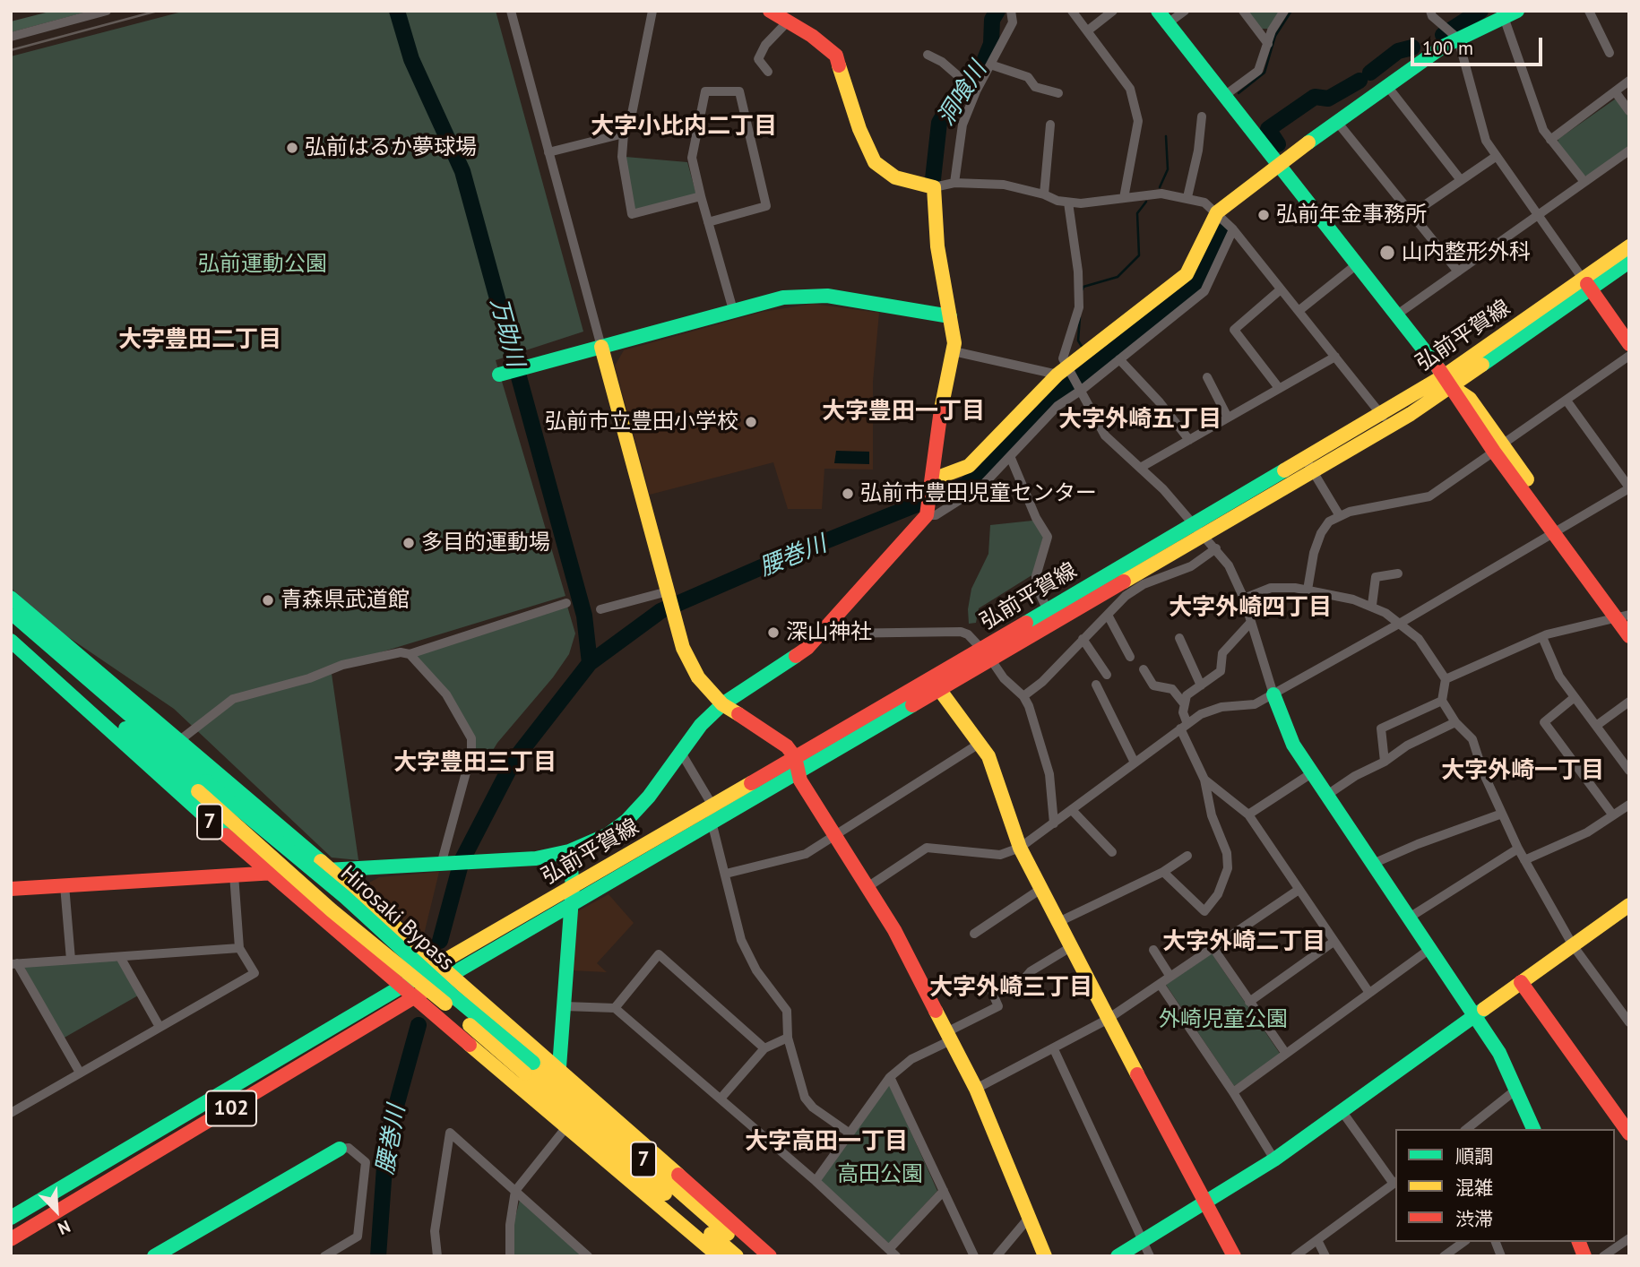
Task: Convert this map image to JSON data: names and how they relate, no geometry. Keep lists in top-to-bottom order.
{
  "streets": {
    "main road": [
      "弘前平賀線",
      "7",
      "Hirosaki Bypass",
      "102"
    ]
  },
  "crossings": [
    ["弘前平賀線", "7"],
    ["弘前平賀線", "102"],
    ["7", "102"]
  ],
  "districts": [
    "大字小比内二丁目",
    "大字豊田二丁目",
    "大字豊田一丁目",
    "大字外崎五丁目",
    "大字外崎四丁目",
    "大字豊田三丁目",
    "大字外崎一丁目",
    "大字外崎二丁目",
    "大字外崎三丁目",
    "大字高田一丁目"
  ],
  "water": ["洞喰川", "万助川", "腰巻川"],
  "parks": ["弘前運動公園", "外崎児童公園", "高田公園"],
  "places": [
    "弘前はるか夢球場",
    "弘前年金事務所",
    "山内整形外科",
    "弘前市立豊田小学校",
    "弘前市豊田児童センター",
    "多目的運動場",
    "青森県武道館",
    "深山神社"
  ],
  "legend": ["順調", "混雑", "渋滞"],
  "scale_bar": "100 m",
  "north": "bottom right"
}
